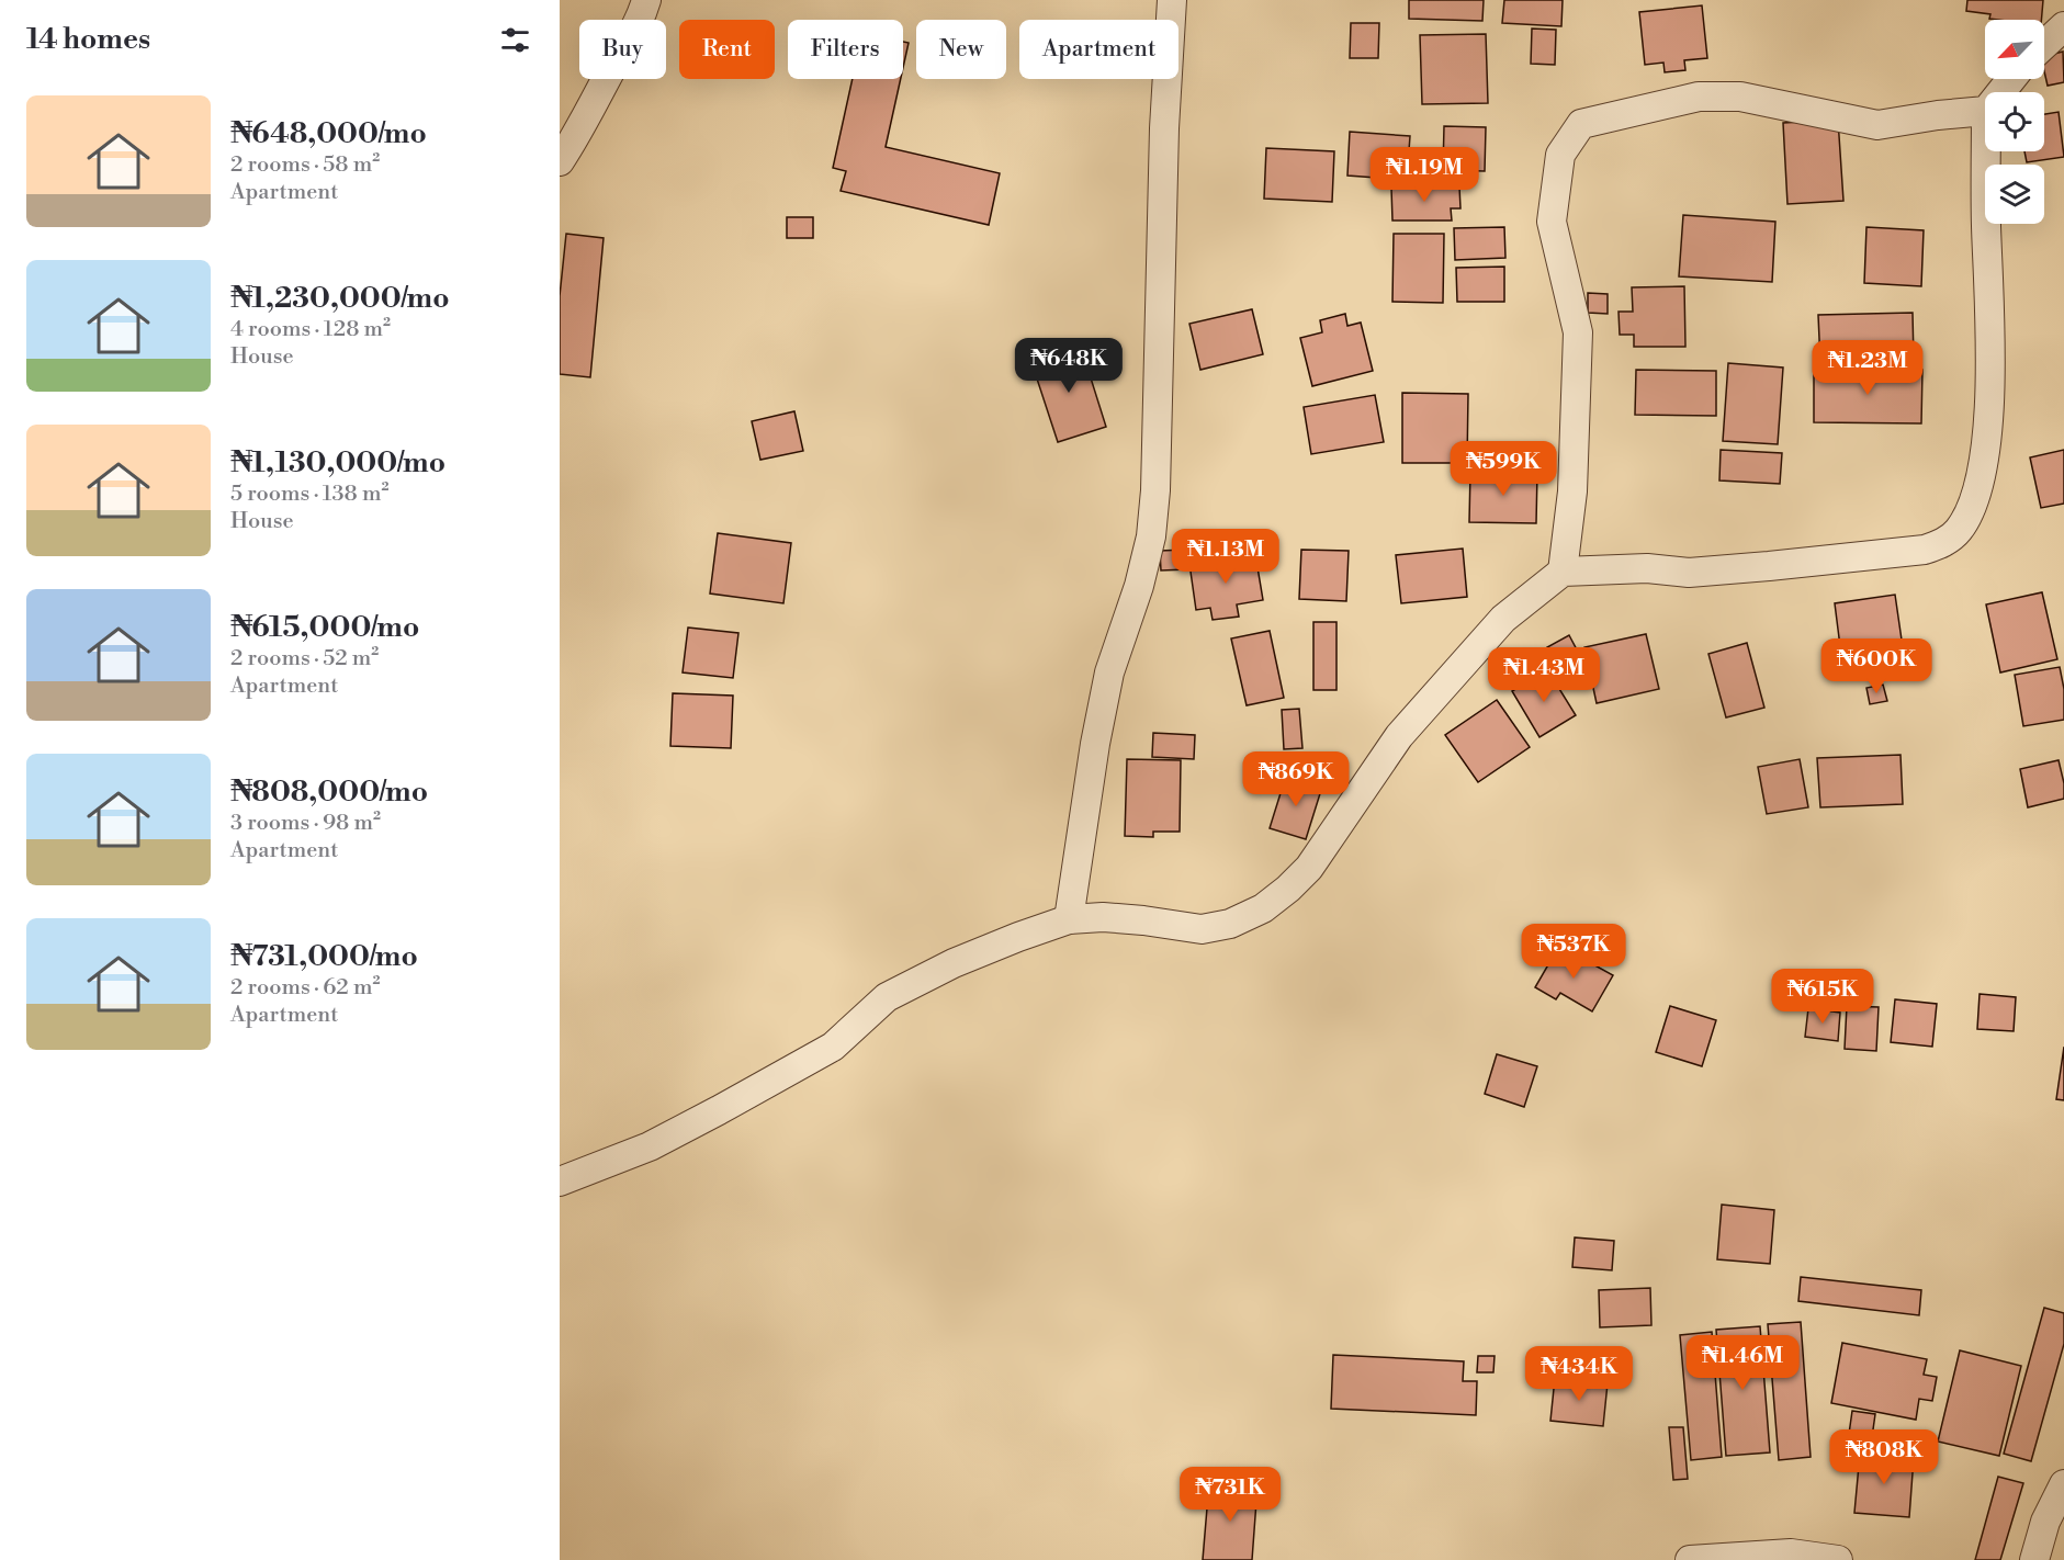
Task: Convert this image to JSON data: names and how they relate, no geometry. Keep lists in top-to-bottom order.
{
  "north": "bottom left",
  "page": {
    "heading": "14 homes",
    "chip": [
      "Buy",
      "Rent",
      "Filters",
      "New",
      "Apartment"
    ],
    "list": [
      {
        "name": "₦648,000/mo",
        "note": "2 rooms · 58 m² · Apartment"
      },
      {
        "name": "₦1,230,000/mo",
        "note": "4 rooms · 128 m² · House"
      },
      {
        "name": "₦1,130,000/mo",
        "note": "5 rooms · 138 m² · House"
      },
      {
        "name": "₦615,000/mo",
        "note": "2 rooms · 52 m² · Apartment"
      },
      {
        "name": "₦808,000/mo",
        "note": "3 rooms · 98 m² · Apartment"
      },
      {
        "name": "₦731,000/mo",
        "note": "2 rooms · 62 m² · Apartment"
      }
    ],
    "price": [
      "₦1.19M",
      "₦648K",
      "₦1.23M",
      "₦599K",
      "₦1.13M",
      "₦600K",
      "₦1.43M",
      "₦869K",
      "₦537K",
      "₦615K",
      "₦1.46M",
      "₦434K",
      "₦808K",
      "₦731K"
    ]
  }
}
